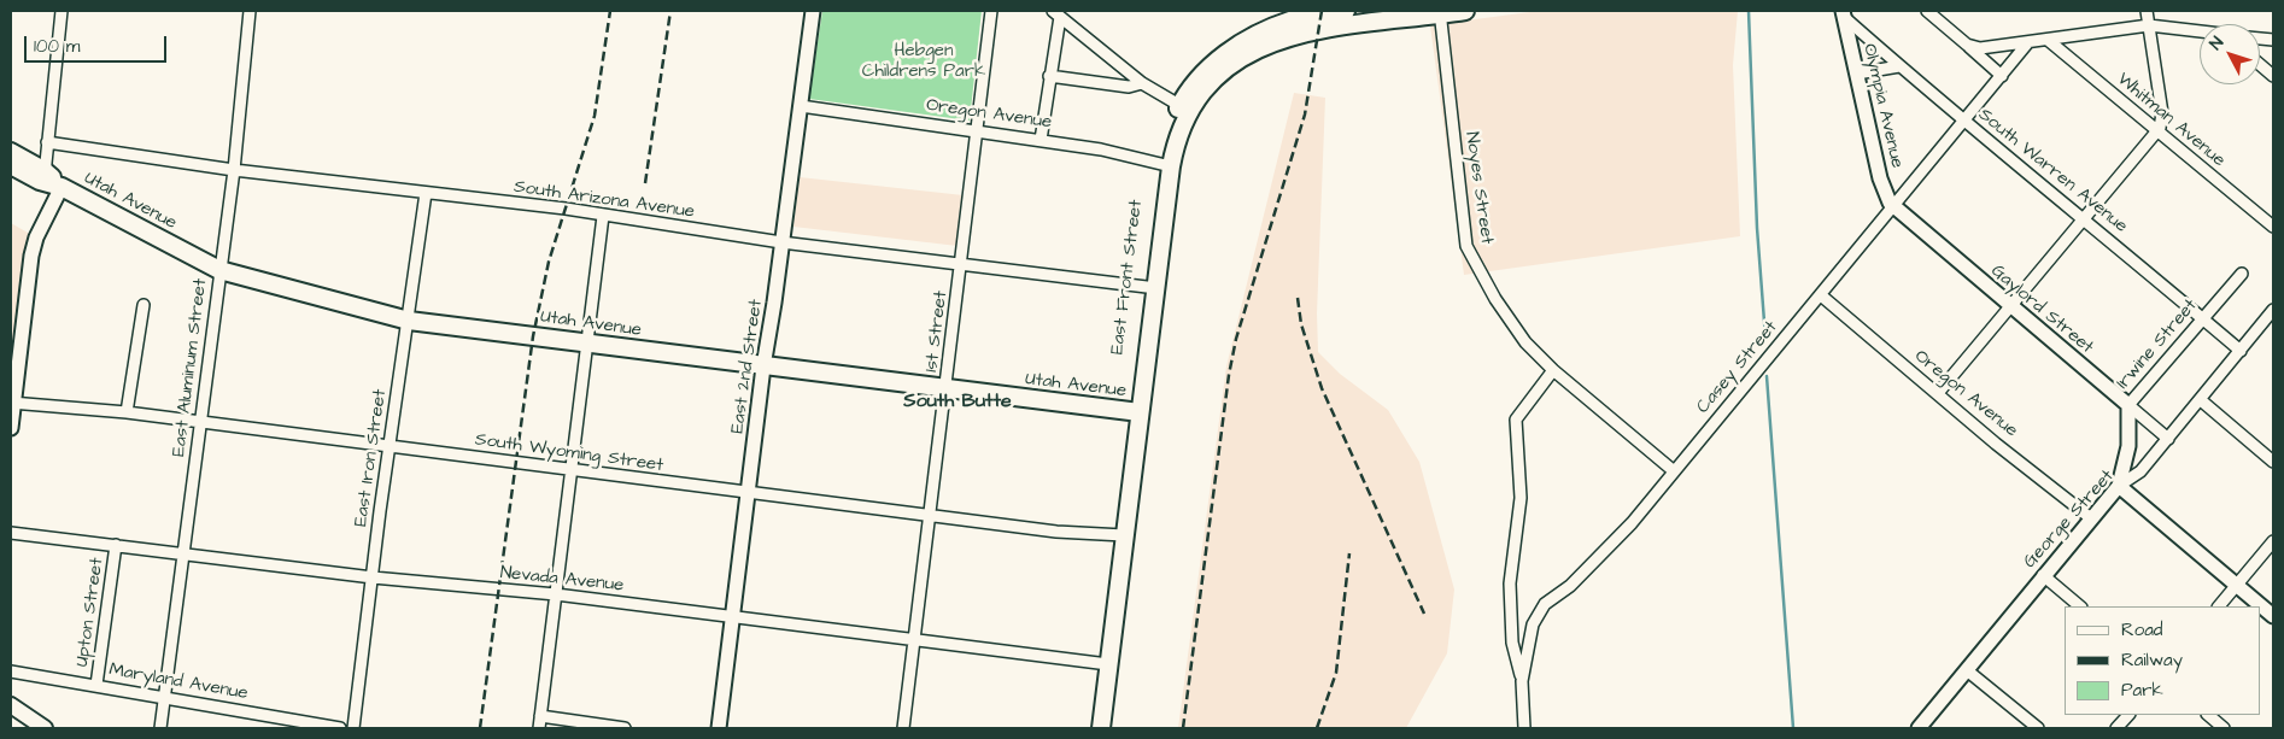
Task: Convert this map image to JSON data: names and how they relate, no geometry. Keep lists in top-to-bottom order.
{
  "streets": {
    "main road": ["Utah Avenue", "East Front Street"],
    "street": [
      "Olympia Avenue",
      "Oregon Avenue",
      "Whitman Avenue",
      "South Warren Avenue",
      "Noyes Street",
      "South Arizona Avenue",
      "Gaylord Street",
      "1st Street",
      "Irwine Street",
      "East 2nd Street",
      "East Aluminum Street",
      "Casey Street",
      "South Wyoming Street",
      "East Iron Street",
      "George Street",
      "Nevada Avenue",
      "Upton Street",
      "Maryland Avenue"
    ]
  },
  "crossings": [
    ["Olympia Avenue", "South Warren Avenue"],
    ["Olympia Avenue", "Gaylord Street"],
    ["Olympia Avenue", "Casey Street"],
    ["Oregon Avenue", "East Front Street"],
    ["Oregon Avenue", "1st Street"],
    ["Oregon Avenue", "East 2nd Street"],
    ["Oregon Avenue", "Casey Street"],
    ["Oregon Avenue", "George Street"],
    ["South Warren Avenue", "Irwine Street"],
    ["South Warren Avenue", "Casey Street"],
    ["South Warren Avenue", "George Street"],
    ["Noyes Street", "Casey Street"],
    ["South Arizona Avenue", "East Front Street"],
    ["South Arizona Avenue", "1st Street"],
    ["South Arizona Avenue", "East 2nd Street"],
    ["South Arizona Avenue", "East Aluminum Street"],
    ["South Arizona Avenue", "East Iron Street"],
    ["Utah Avenue", "East Front Street"],
    ["Utah Avenue", "1st Street"],
    ["Utah Avenue", "East 2nd Street"],
    ["Utah Avenue", "East Aluminum Street"],
    ["Utah Avenue", "East Iron Street"],
    ["East Front Street", "South Wyoming Street"],
    ["East Front Street", "Nevada Avenue"],
    ["Gaylord Street", "Irwine Street"],
    ["Gaylord Street", "Casey Street"],
    ["Gaylord Street", "George Street"],
    ["1st Street", "South Wyoming Street"],
    ["1st Street", "Nevada Avenue"],
    ["Irwine Street", "George Street"],
    ["East 2nd Street", "South Wyoming Street"],
    ["East 2nd Street", "Nevada Avenue"],
    ["East Aluminum Street", "South Wyoming Street"],
    ["East Aluminum Street", "Nevada Avenue"],
    ["East Aluminum Street", "Maryland Avenue"],
    ["South Wyoming Street", "East Iron Street"],
    ["East Iron Street", "Nevada Avenue"],
    ["Nevada Avenue", "Upton Street"],
    ["Upton Street", "Maryland Avenue"]
  ],
  "districts": ["South Butte"],
  "parks": ["Hebgen Childrens Park"],
  "legend": ["Road", "Railway", "Park"],
  "scale_bar": "100 m",
  "north": "top left"
}
